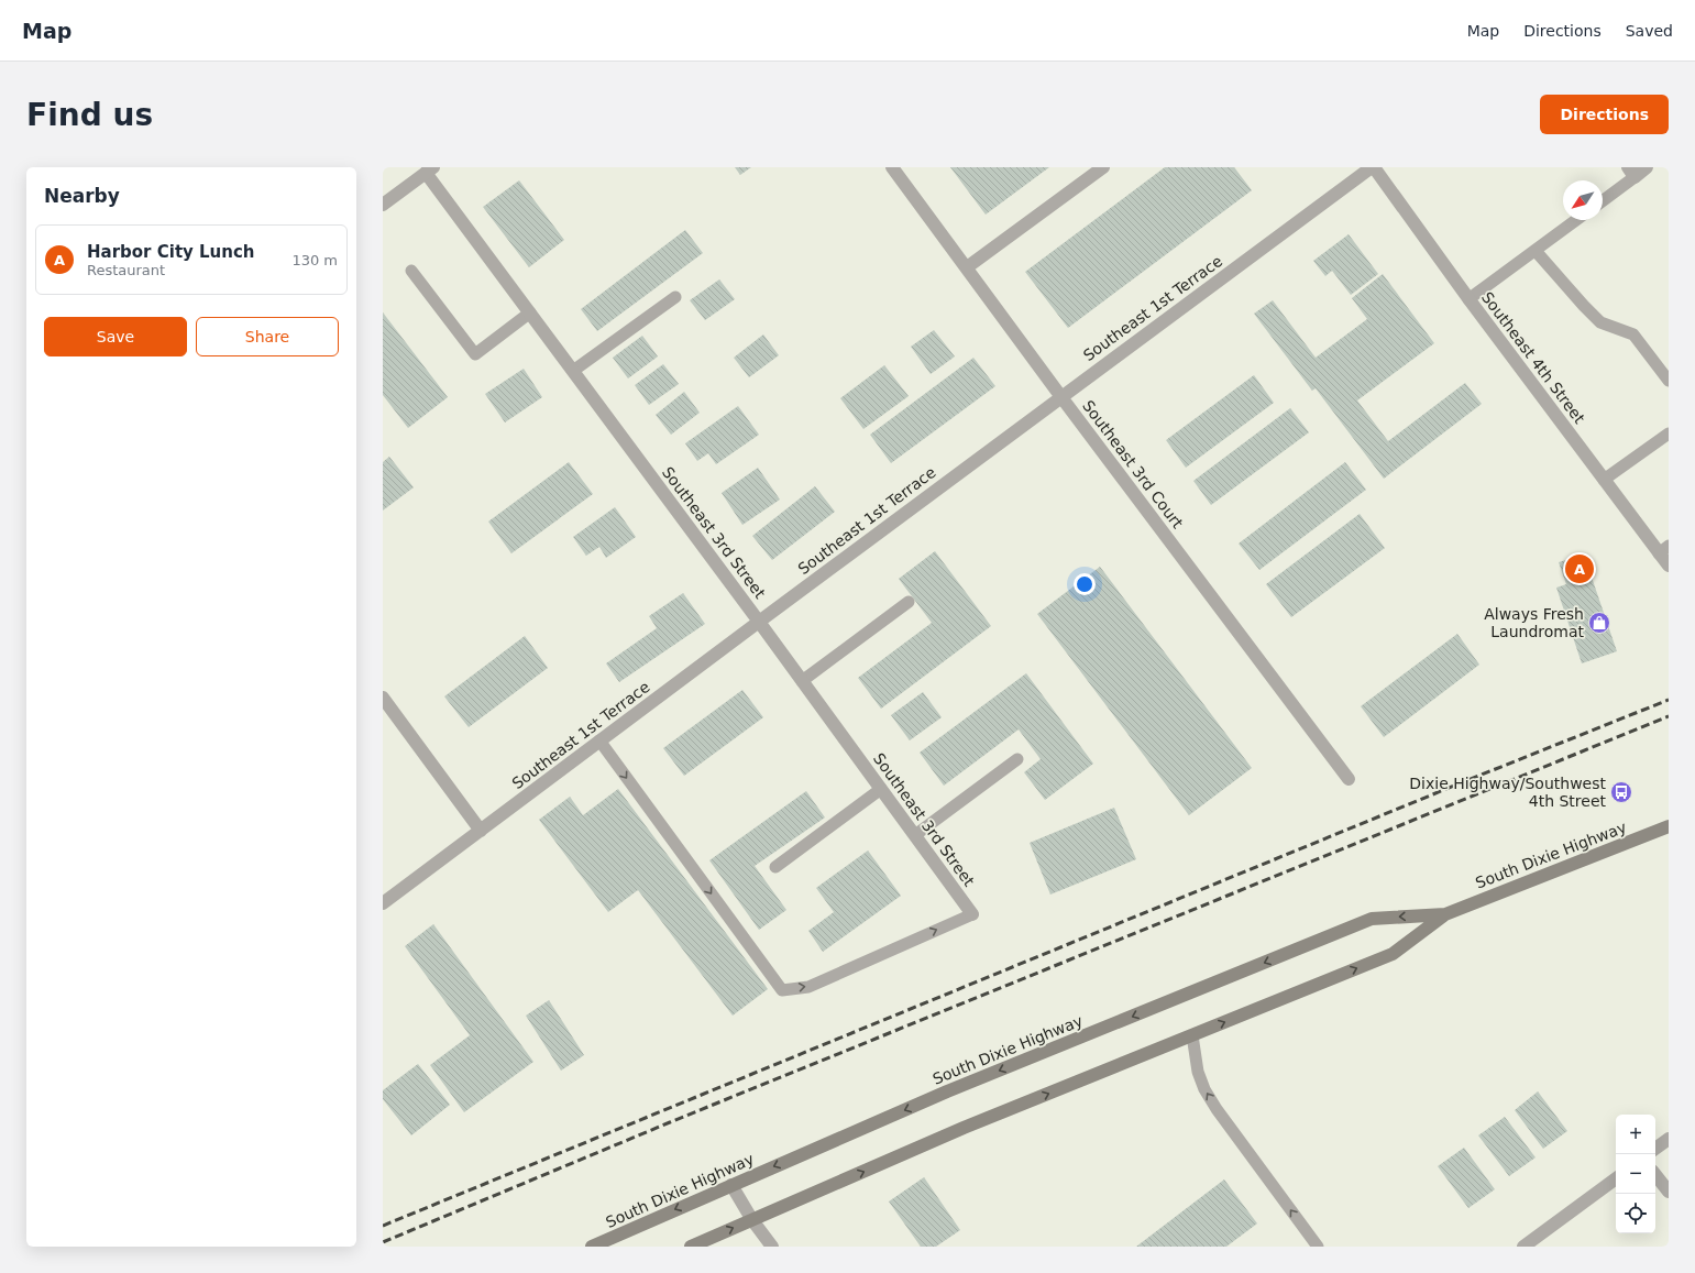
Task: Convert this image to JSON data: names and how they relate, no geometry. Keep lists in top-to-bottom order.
{
  "streets": {
    "main road": ["South Dixie Highway"],
    "street": [
      "Southeast 1st Terrace",
      "Southeast 4th Street",
      "Southeast 3rd Court",
      "Southeast 3rd Street"
    ]
  },
  "crossings": [
    ["Southeast 1st Terrace", "Southeast 4th Street"],
    ["Southeast 1st Terrace", "Southeast 3rd Court"],
    ["Southeast 1st Terrace", "Southeast 3rd Street"]
  ],
  "places": {
    "shop": ["Always Fresh Laundromat"],
    "bus stop": ["Dixie Highway/Southwest 4th Street"]
  },
  "north": "bottom left",
  "page": {
    "header": "Map",
    "nav": ["Map", "Directions", "Saved"],
    "buttons": [
      "Directions",
      ["Save", "Share"]
    ],
    "title": "Find us",
    "heading": "Nearby",
    "list": [
      {
        "mark": "A",
        "name": "Harbor City Lunch",
        "note": "Restaurant",
        "value": "130 m"
      }
    ],
    "pins": "A",
    "map_buttons": ["+", "−"]
  }
}
